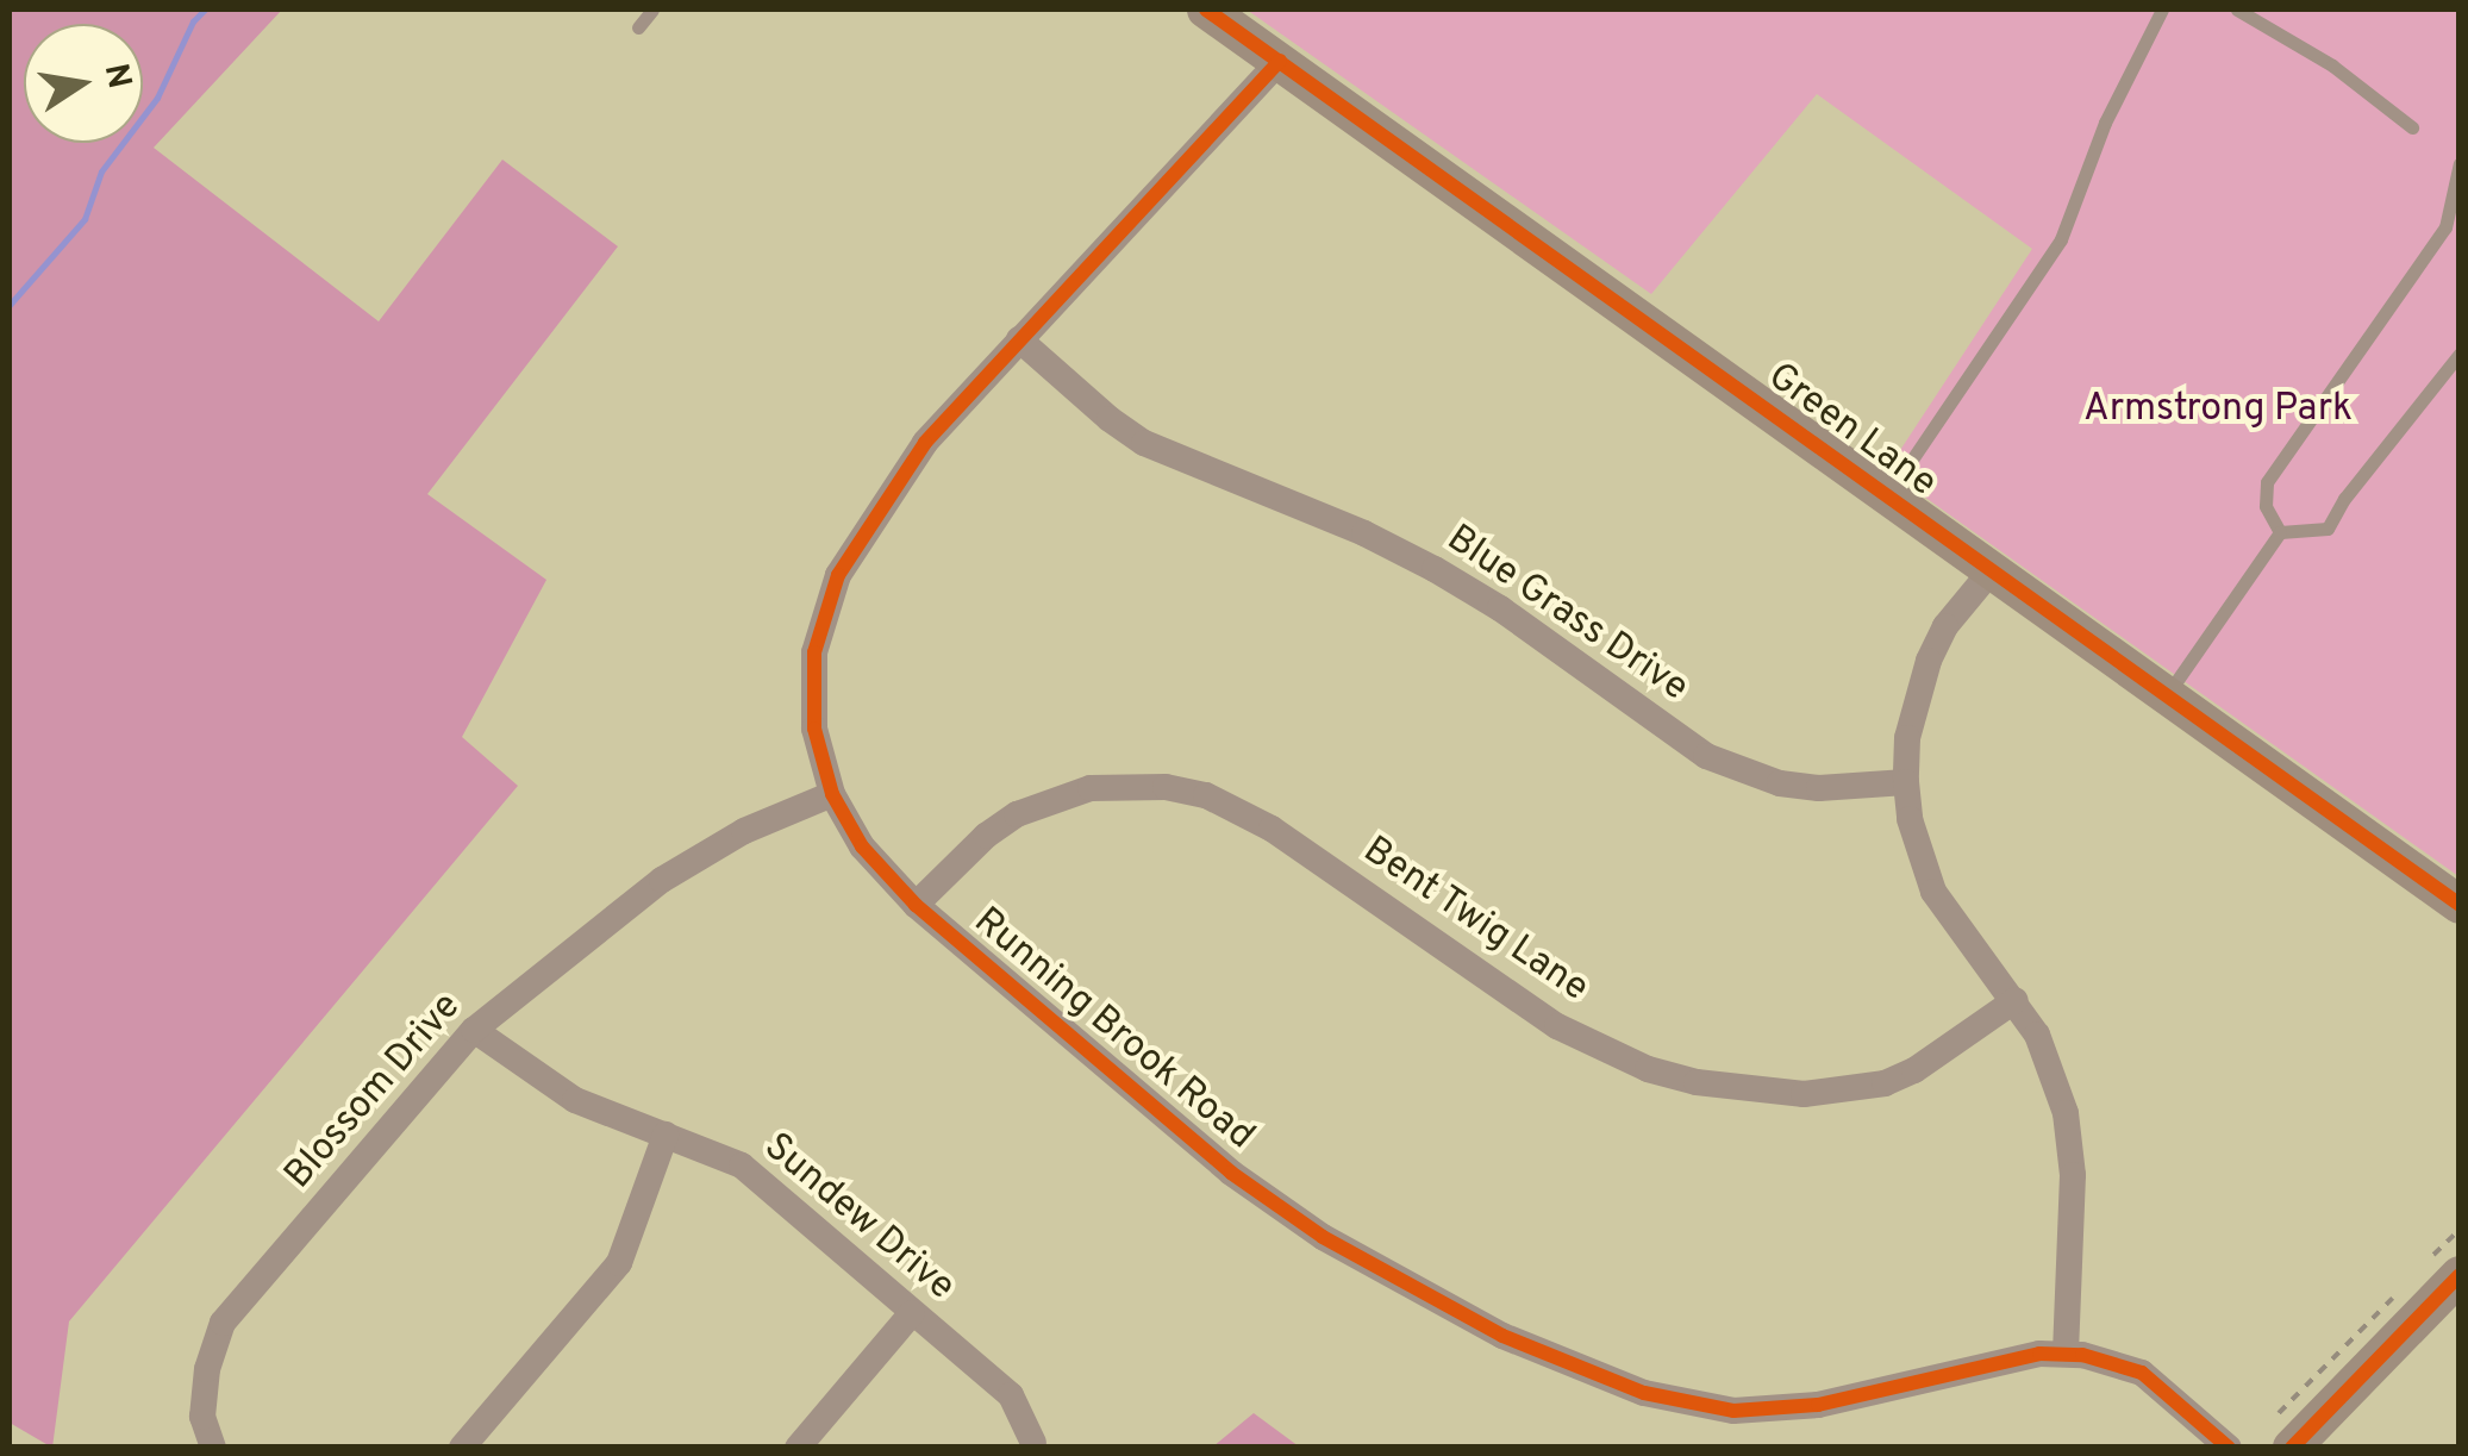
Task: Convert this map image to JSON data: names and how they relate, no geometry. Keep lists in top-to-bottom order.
{
  "streets": {
    "street": [
      "Green Lane",
      "Blue Grass Drive",
      "Bent Twig Lane",
      "Running Brook Road",
      "Blossom Drive",
      "Sundew Drive"
    ]
  },
  "crossings": [
    ["Green Lane", "Running Brook Road"],
    ["Blue Grass Drive", "Running Brook Road"],
    ["Bent Twig Lane", "Running Brook Road"],
    ["Running Brook Road", "Blossom Drive"],
    ["Blossom Drive", "Sundew Drive"]
  ],
  "parks": ["Armstrong Park"],
  "north": "right"
}
